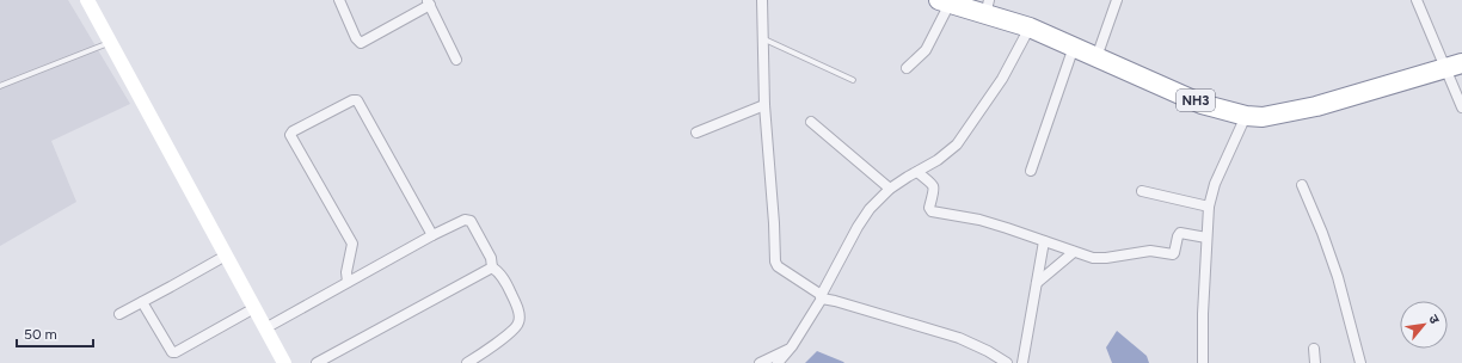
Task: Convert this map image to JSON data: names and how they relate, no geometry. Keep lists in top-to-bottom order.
{
  "streets": {
    "highway": ["NH3"]
  },
  "scale_bar": "50 m",
  "north": "top right"
}
